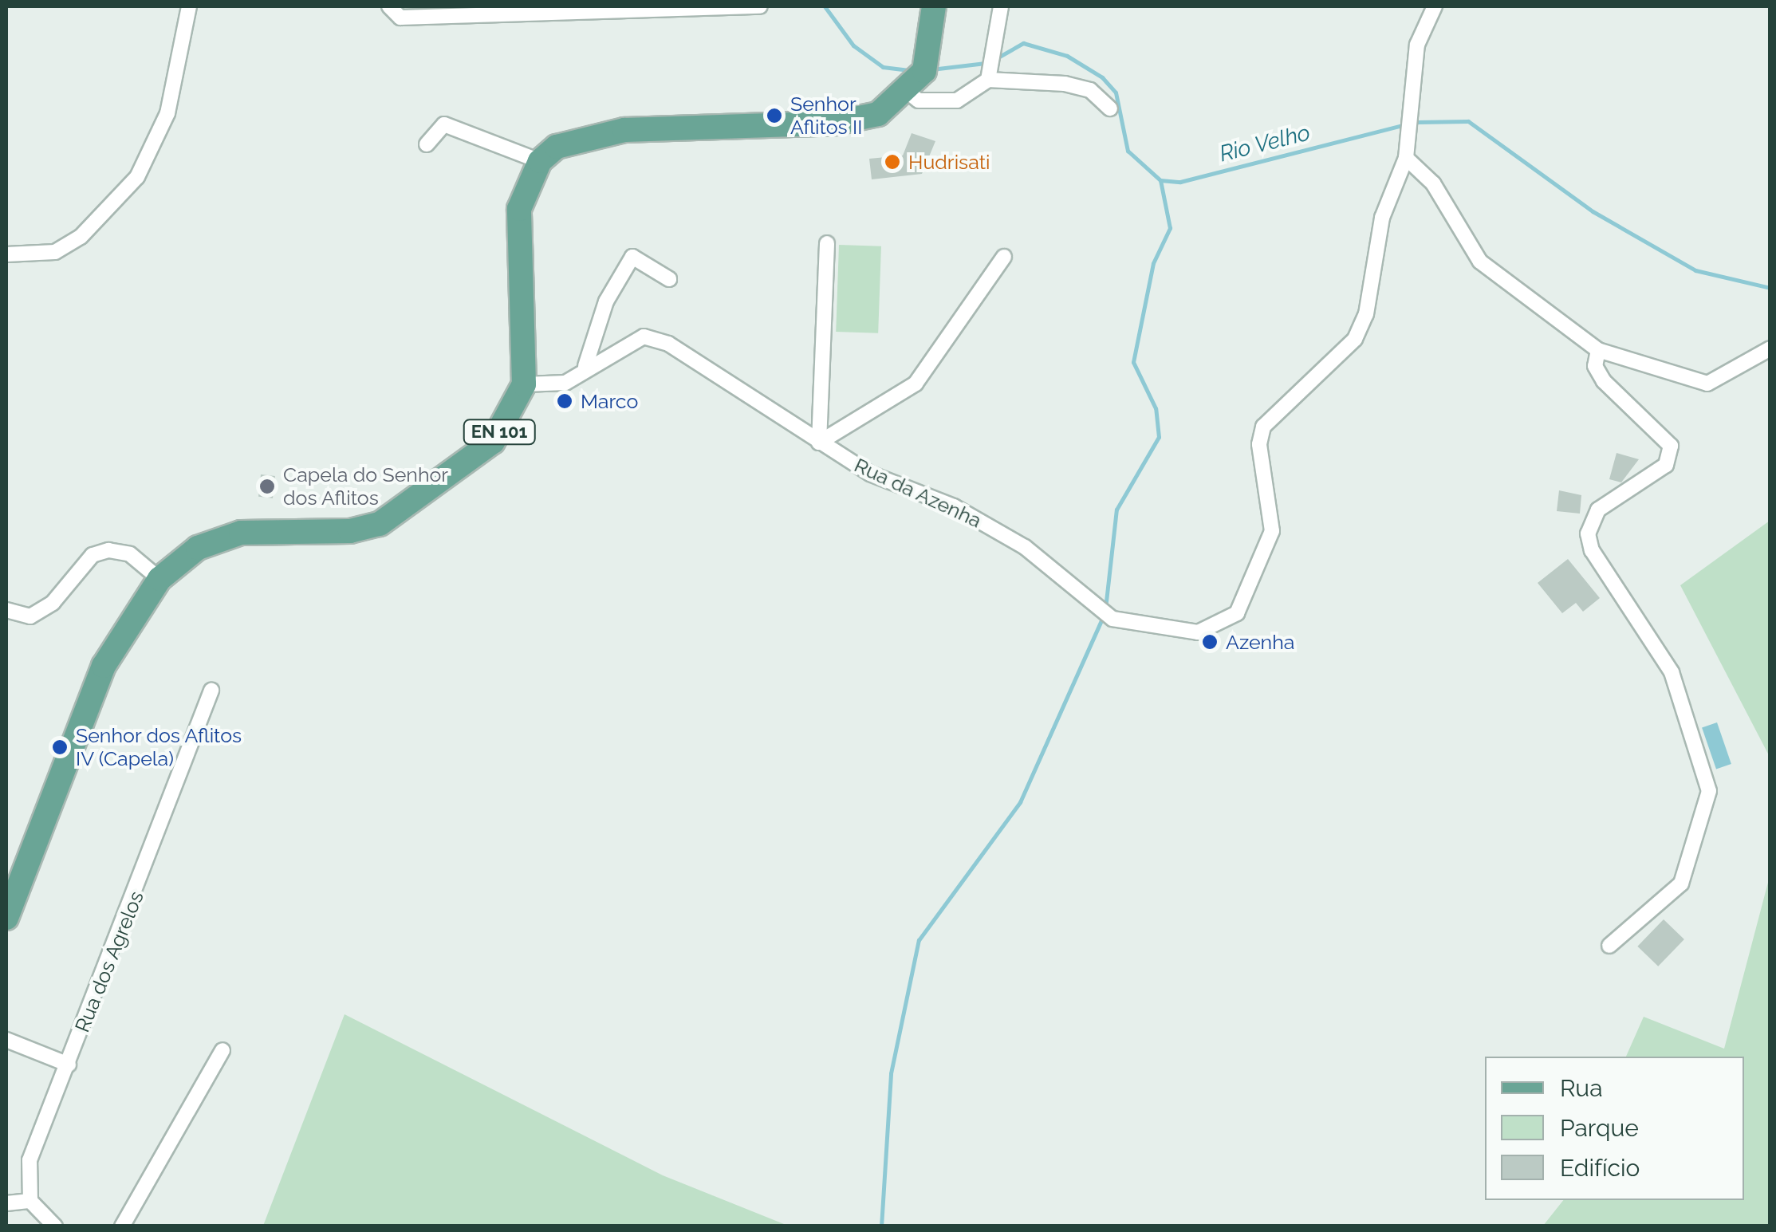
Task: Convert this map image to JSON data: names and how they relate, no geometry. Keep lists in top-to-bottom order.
{
  "streets": {
    "main road": ["EN 101"],
    "street": ["Rua da Azenha", "Rua dos Agrelos"]
  },
  "water": ["Rio Velho"],
  "places": [
    "Senhor Aflitos II",
    "Hudrisati",
    "Marco",
    "Capela do Senhor dos Aflitos",
    "Azenha",
    "Senhor dos Aflitos IV (Capela)"
  ],
  "legend": ["Rua", "Parque", "Edifício"]
}
